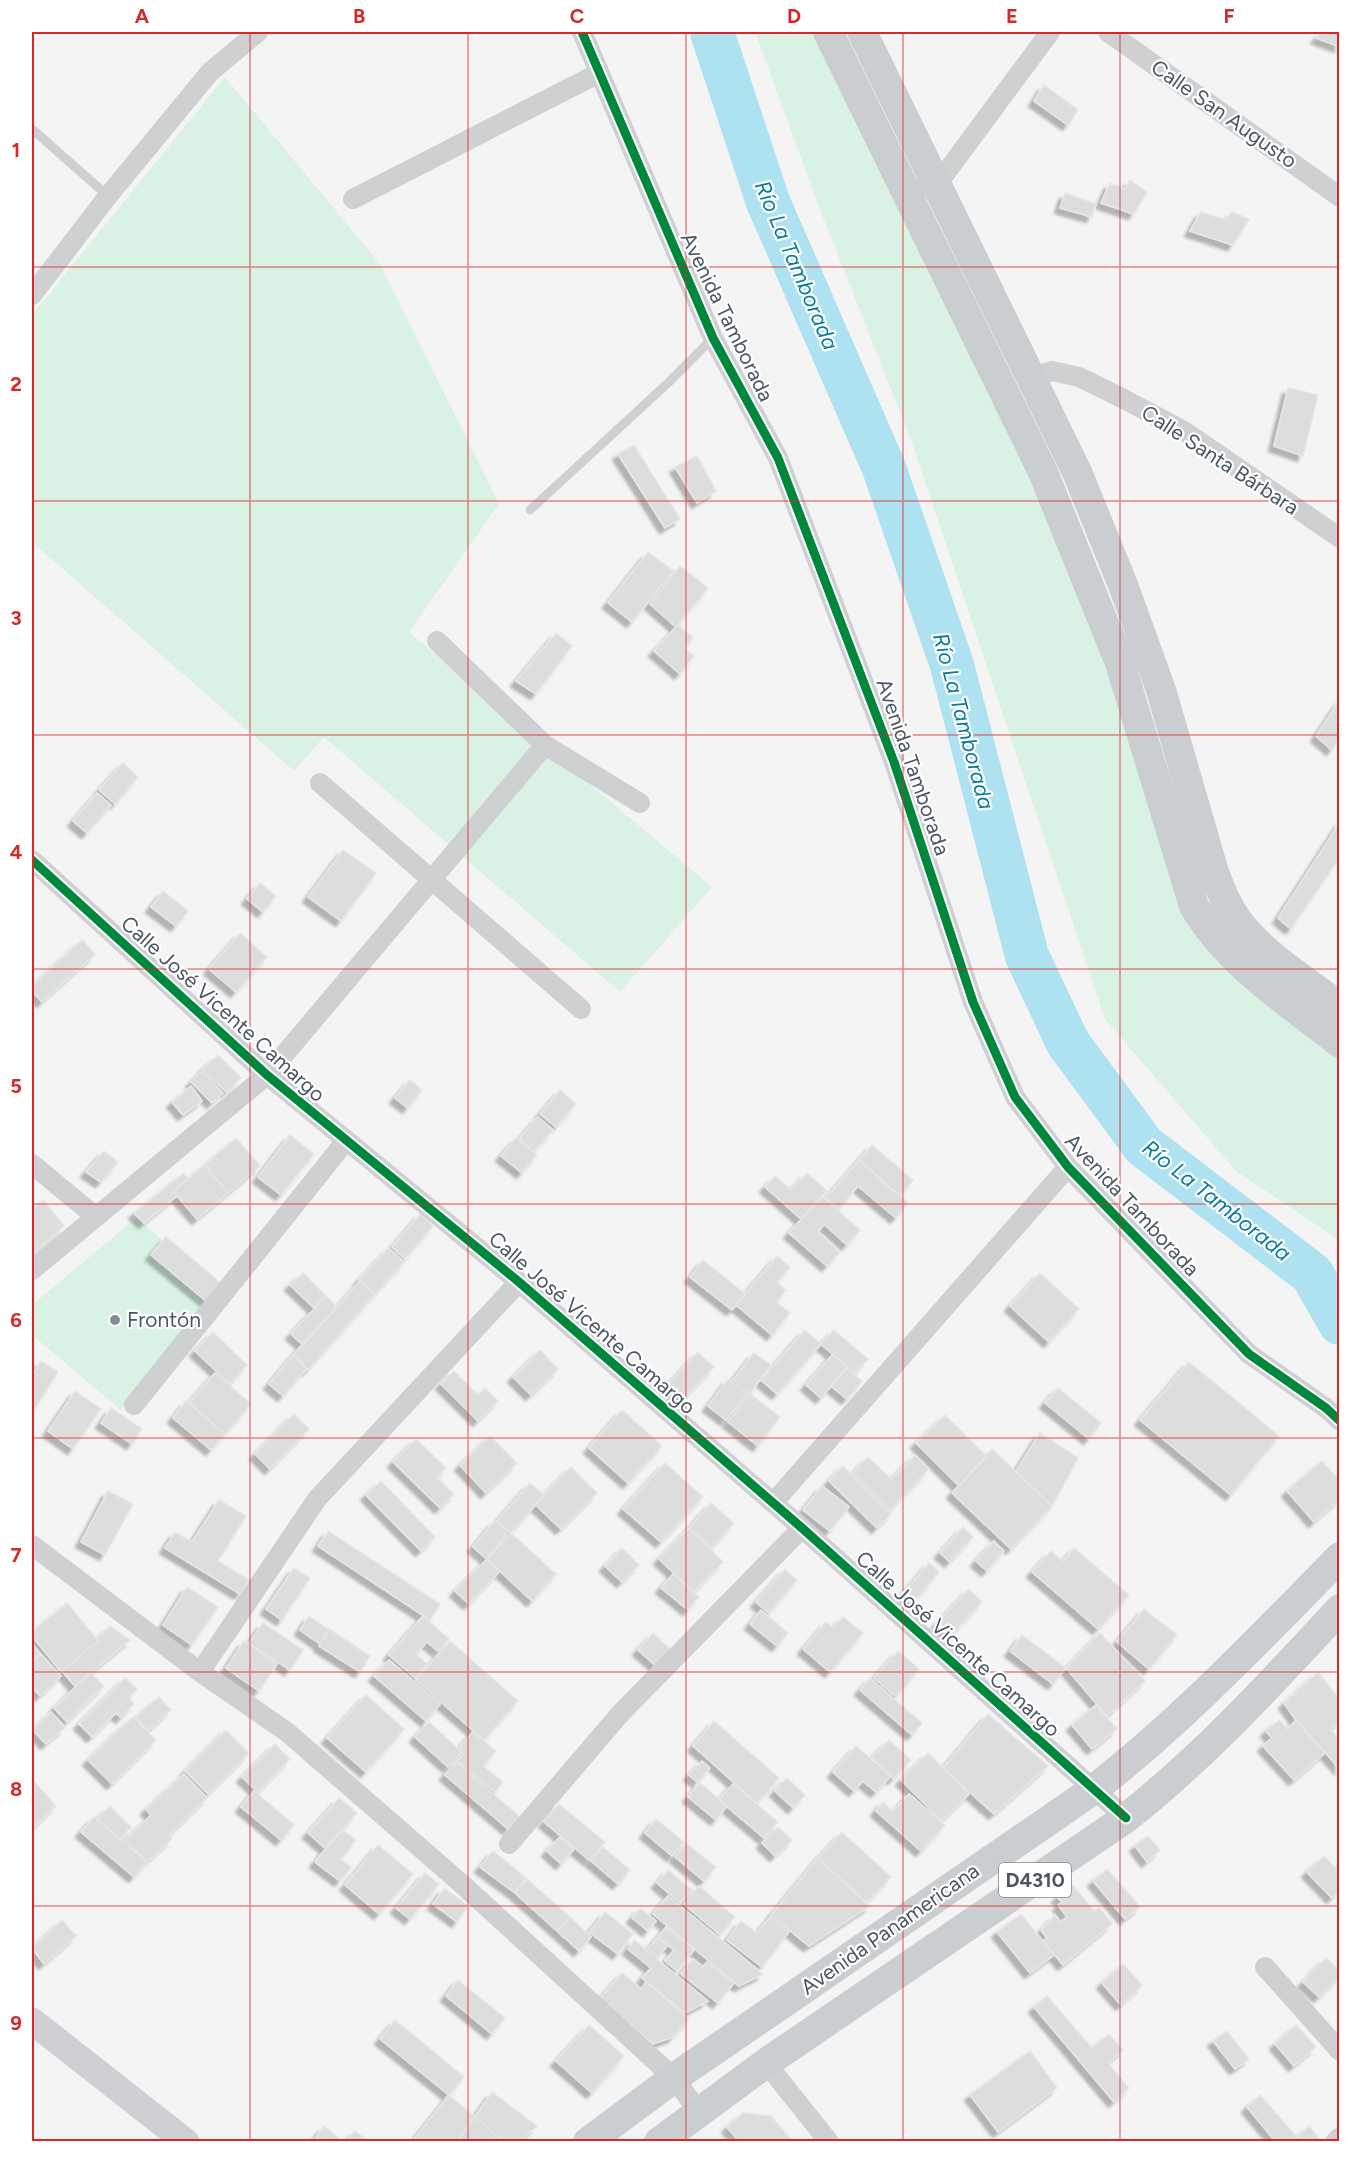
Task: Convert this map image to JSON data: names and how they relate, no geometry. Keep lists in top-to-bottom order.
{
  "streets": {
    "main road": ["D4310", "Avenida Panamericana"],
    "street": [
      "Calle San Augusto",
      "Avenida Tamborada",
      "Calle Santa Bárbara",
      "Calle José Vicente Camargo"
    ]
  },
  "crossings": [
    ["Calle José Vicente Camargo", "Avenida Panamericana"]
  ],
  "water": ["Río La Tamborada"],
  "places": ["Frontón"],
  "grid": {
    "columns": [
      "A",
      "B",
      "C",
      "D",
      "E",
      "F"
    ],
    "rows": [
      "1",
      "2",
      "3",
      "4",
      "5",
      "6",
      "7",
      "8",
      "9"
    ]
  }
}
